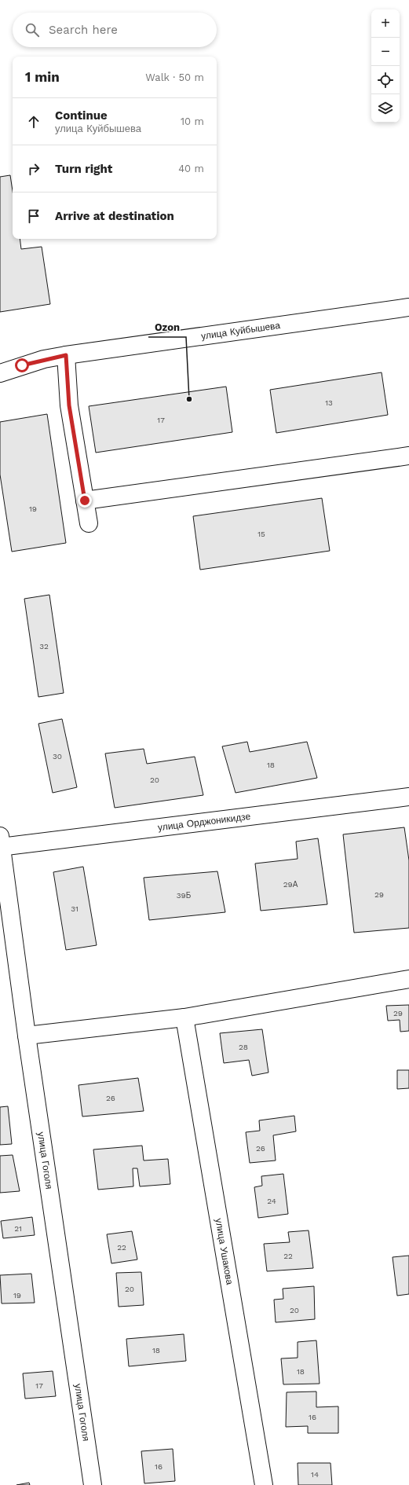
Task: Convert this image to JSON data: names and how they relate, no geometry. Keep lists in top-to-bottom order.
{
  "streets": {
    "street": [
      "улица Куйбышева",
      "улица Орджоникидзе",
      "улица Гоголя",
      "улица Ушакова"
    ]
  },
  "crossings": [
    ["улица Орджоникидзе", "улица Гоголя"]
  ],
  "places": ["Ozon"],
  "house_numbers": [
    "13",
    "17",
    "19",
    "15",
    "32",
    "30",
    "18",
    "20",
    "29А",
    "29",
    "39Б",
    "31",
    "29",
    "28",
    "26",
    "26",
    "24",
    "21",
    "22",
    "22",
    "20",
    "19",
    "20",
    "18",
    "18",
    "17",
    "16",
    "16",
    "14"
  ],
  "page": {
    "map_buttons": ["+", "−"],
    "search": "Search here",
    "heading": ["1 min", "Walk · 50 m"],
    "list": [
      ["Continue", "улица Куйбышева", "10 m"],
      ["Turn right", "40 m"],
      "Arrive at destination"
    ]
  }
}
